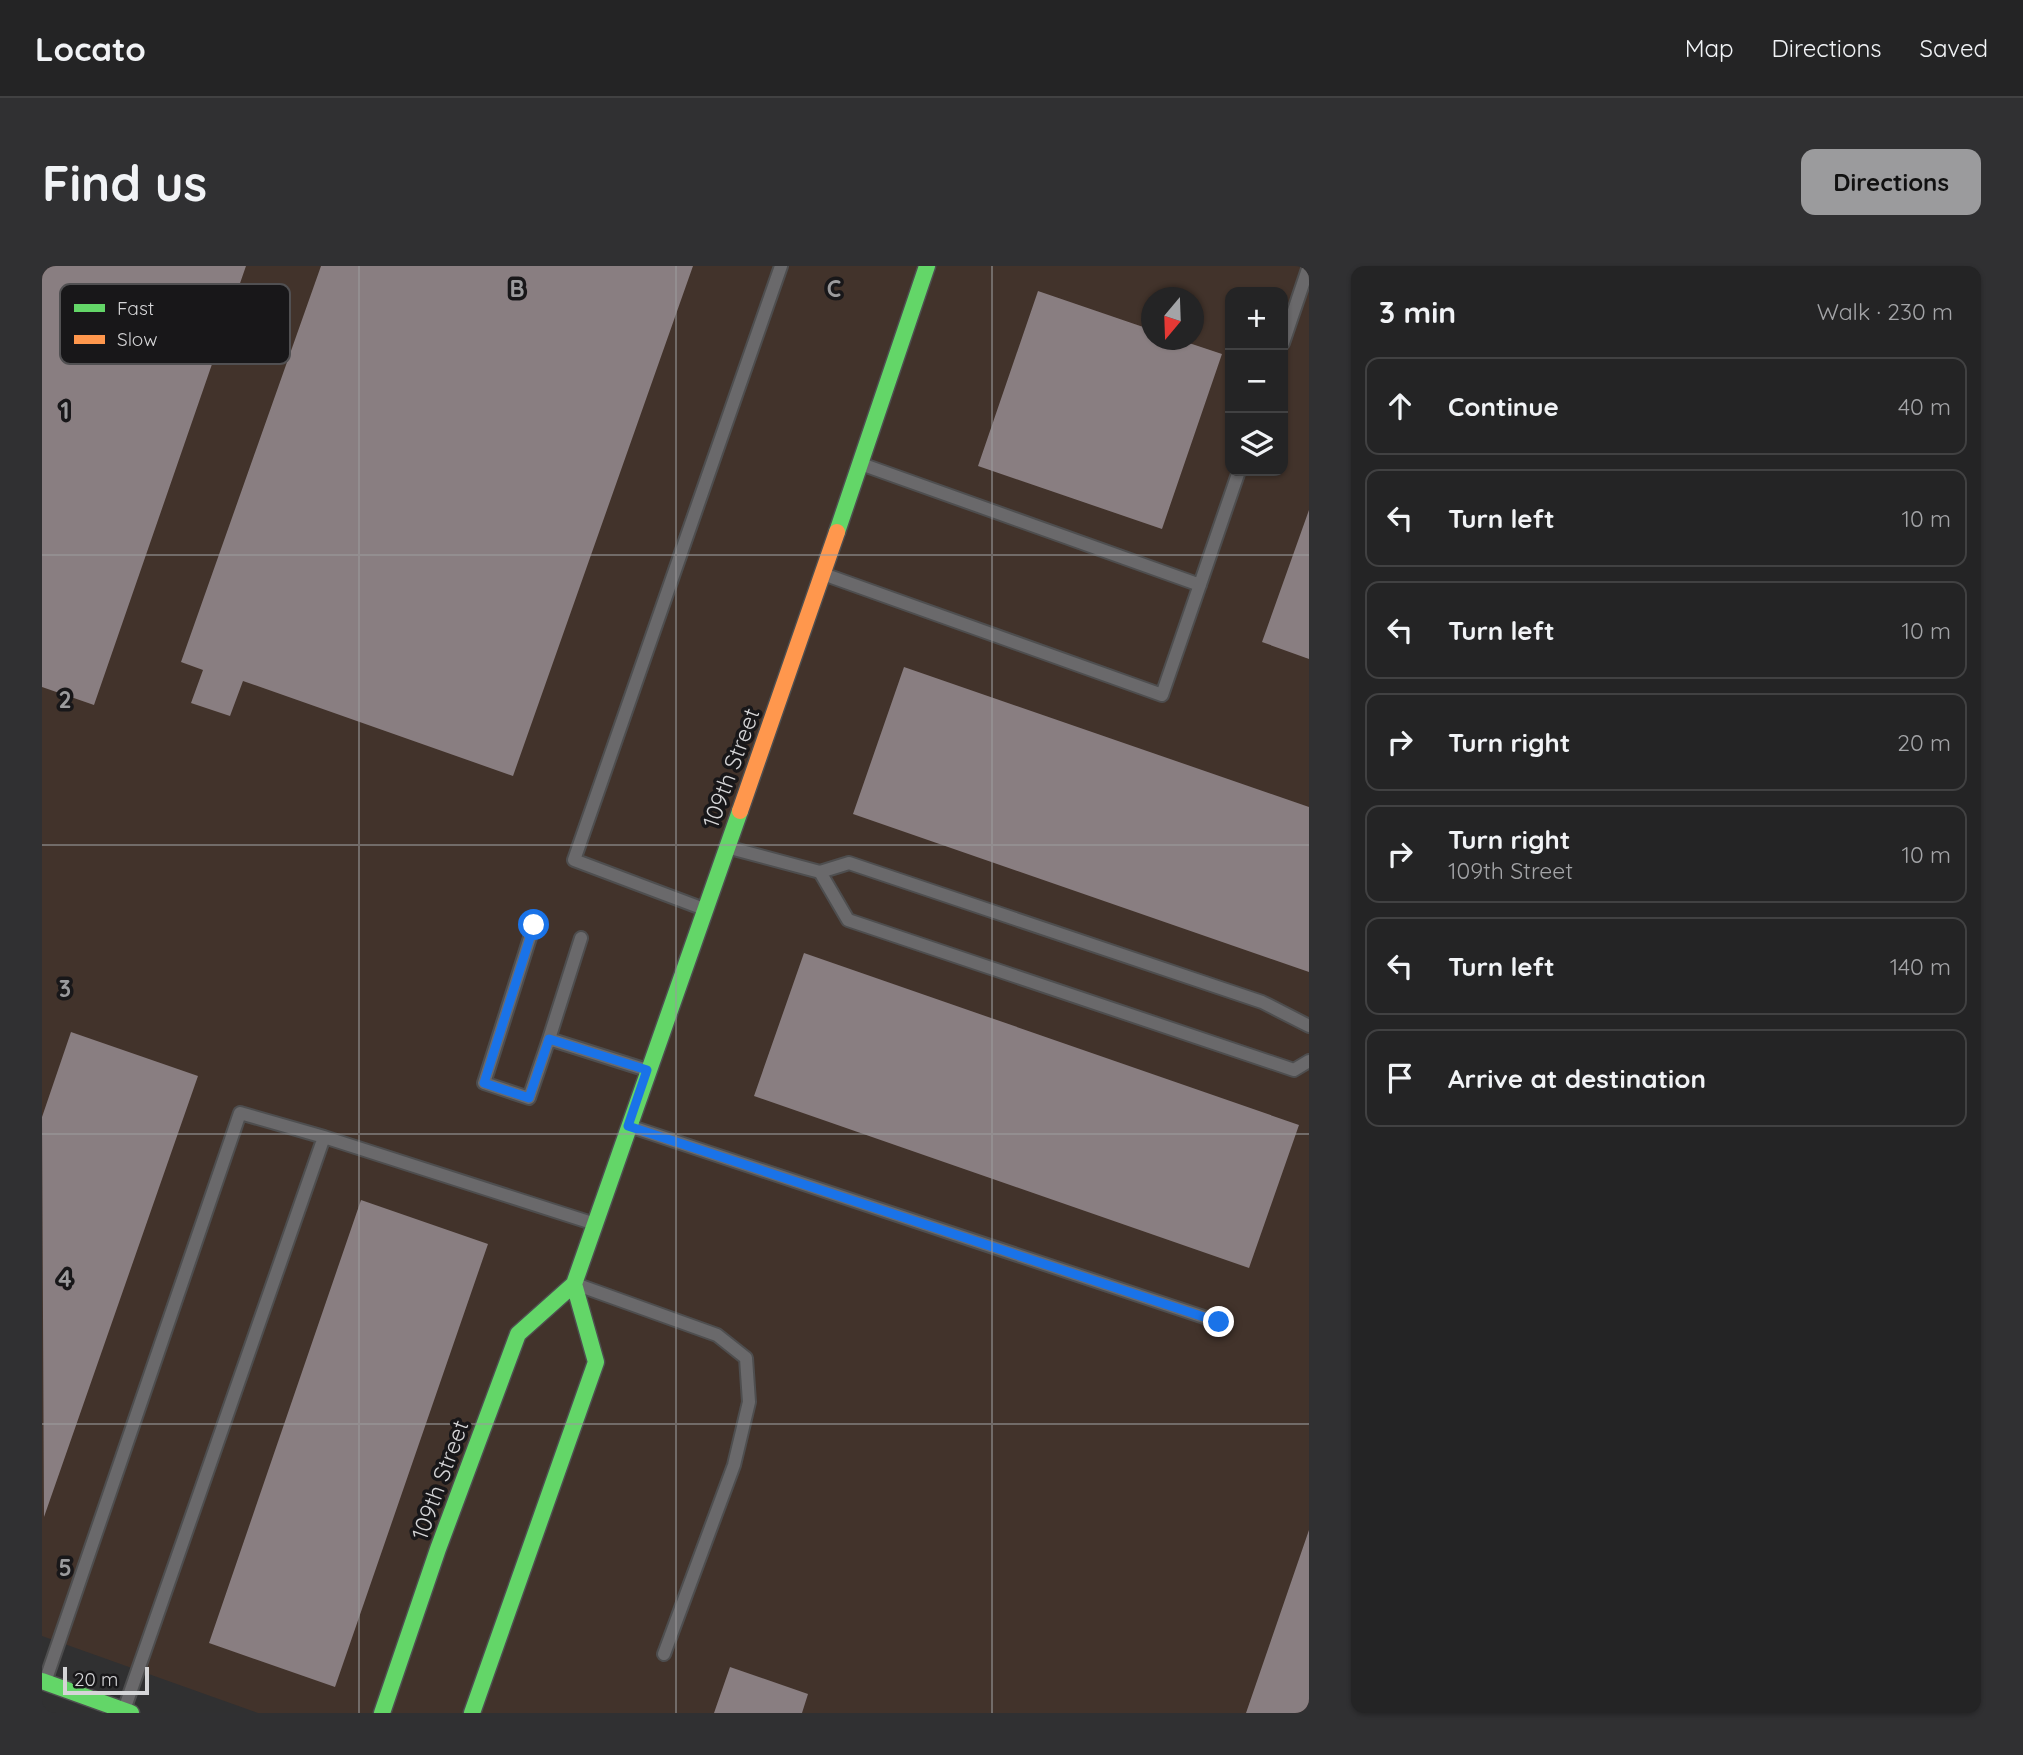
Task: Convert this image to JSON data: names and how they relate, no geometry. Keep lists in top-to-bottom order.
{
  "streets": {
    "street": ["109th Street"]
  },
  "legend": ["Fast", "Slow"],
  "scale_bar": "20 m",
  "north": "bottom",
  "page": {
    "header": "Locato",
    "nav": ["Map", "Directions", "Saved"],
    "buttons": "Directions",
    "title": "Find us",
    "heading": ["3 min", "Walk · 230 m"],
    "map_buttons": ["+", "−"],
    "list": [
      ["Continue", "40 m"],
      ["Turn left", "10 m"],
      ["Turn left", "10 m"],
      ["Turn right", "20 m"],
      ["Turn right", "109th Street", "10 m"],
      ["Turn left", "140 m"],
      "Arrive at destination"
    ],
    "scale": "20 m"
  },
  "grid": {
    "columns": ["B", "C"],
    "rows": [
      "1",
      "2",
      "3",
      "4",
      "5"
    ]
  }
}
